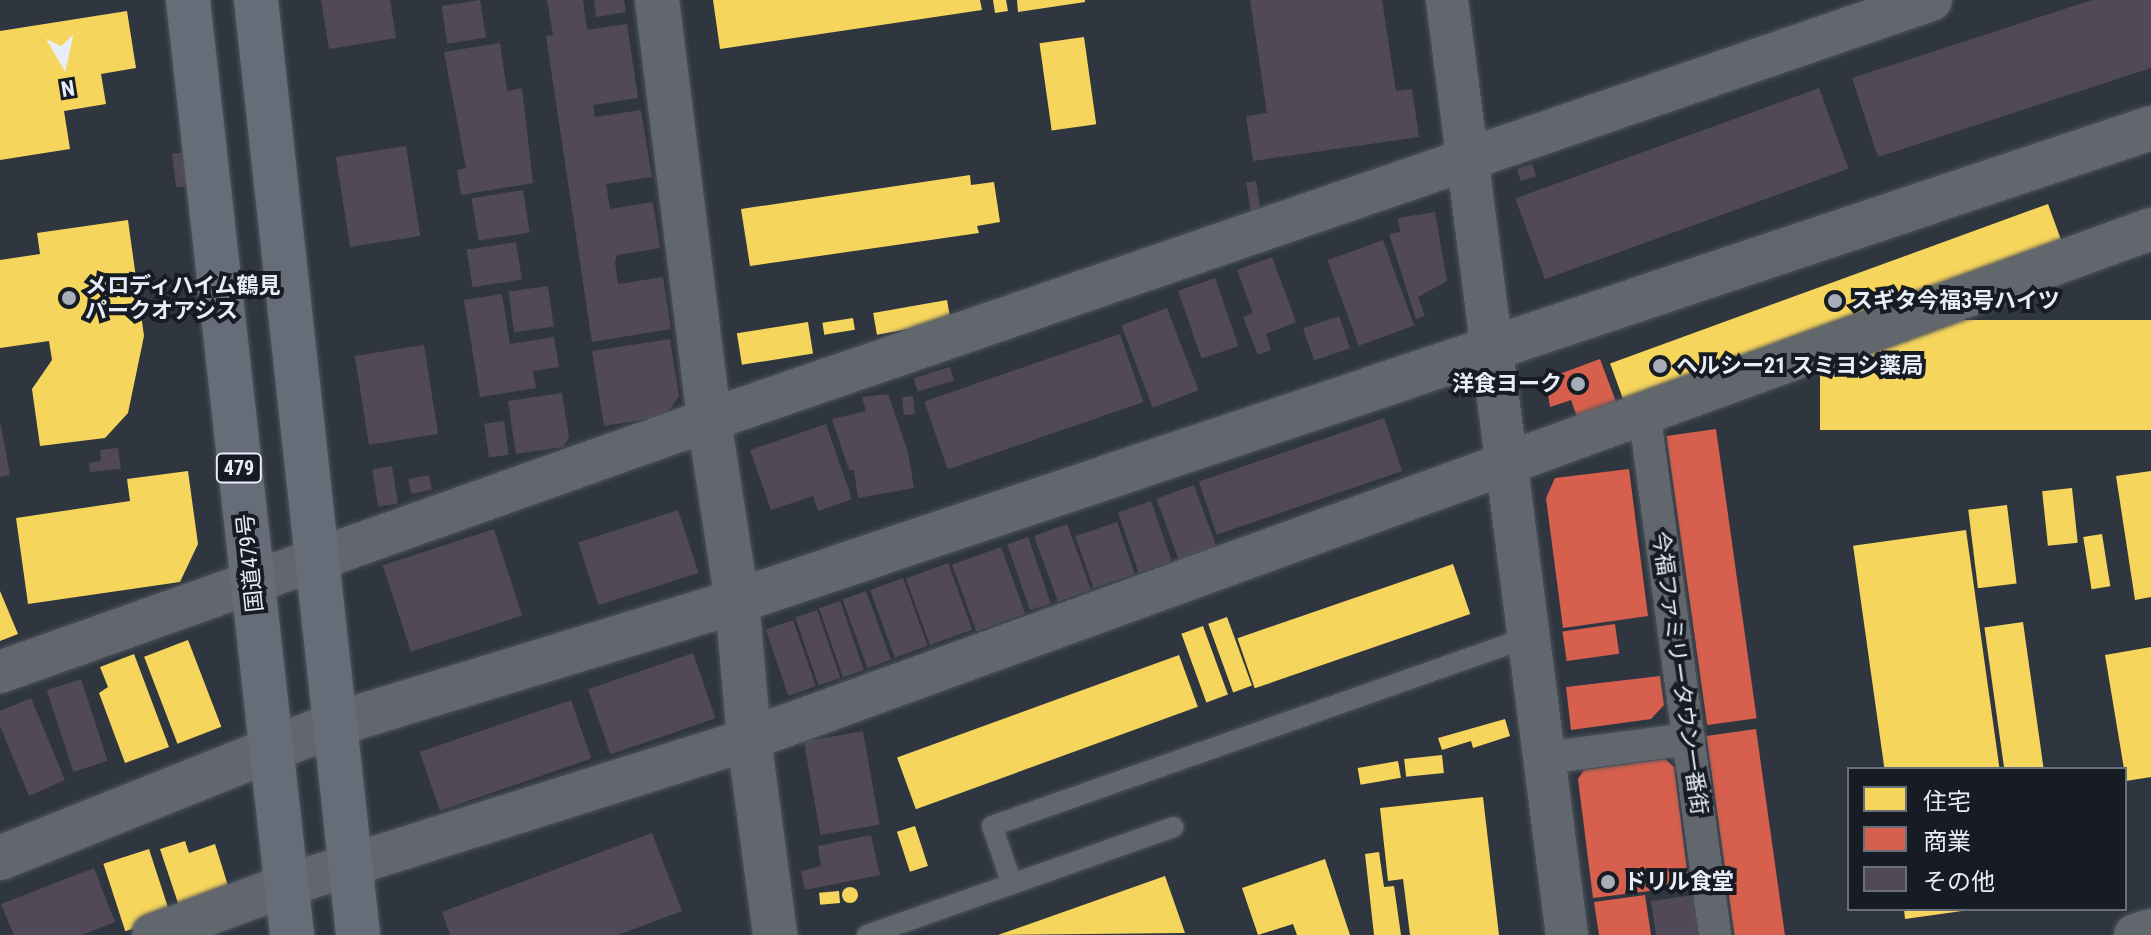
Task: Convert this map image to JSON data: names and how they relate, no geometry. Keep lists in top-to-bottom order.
{
  "streets": {
    "highway": ["479", "国道479号"],
    "street": ["今福ファミリータウン一番街"]
  },
  "places": [
    "メロディハイム鶴見 パークオアシス",
    "スギタ今福3号ハイツ",
    "ヘルシー21 スミヨシ薬局",
    "洋食ヨーク",
    "ドリル食堂"
  ],
  "legend": ["住宅", "商業", "その他"],
  "north": "bottom"
}
